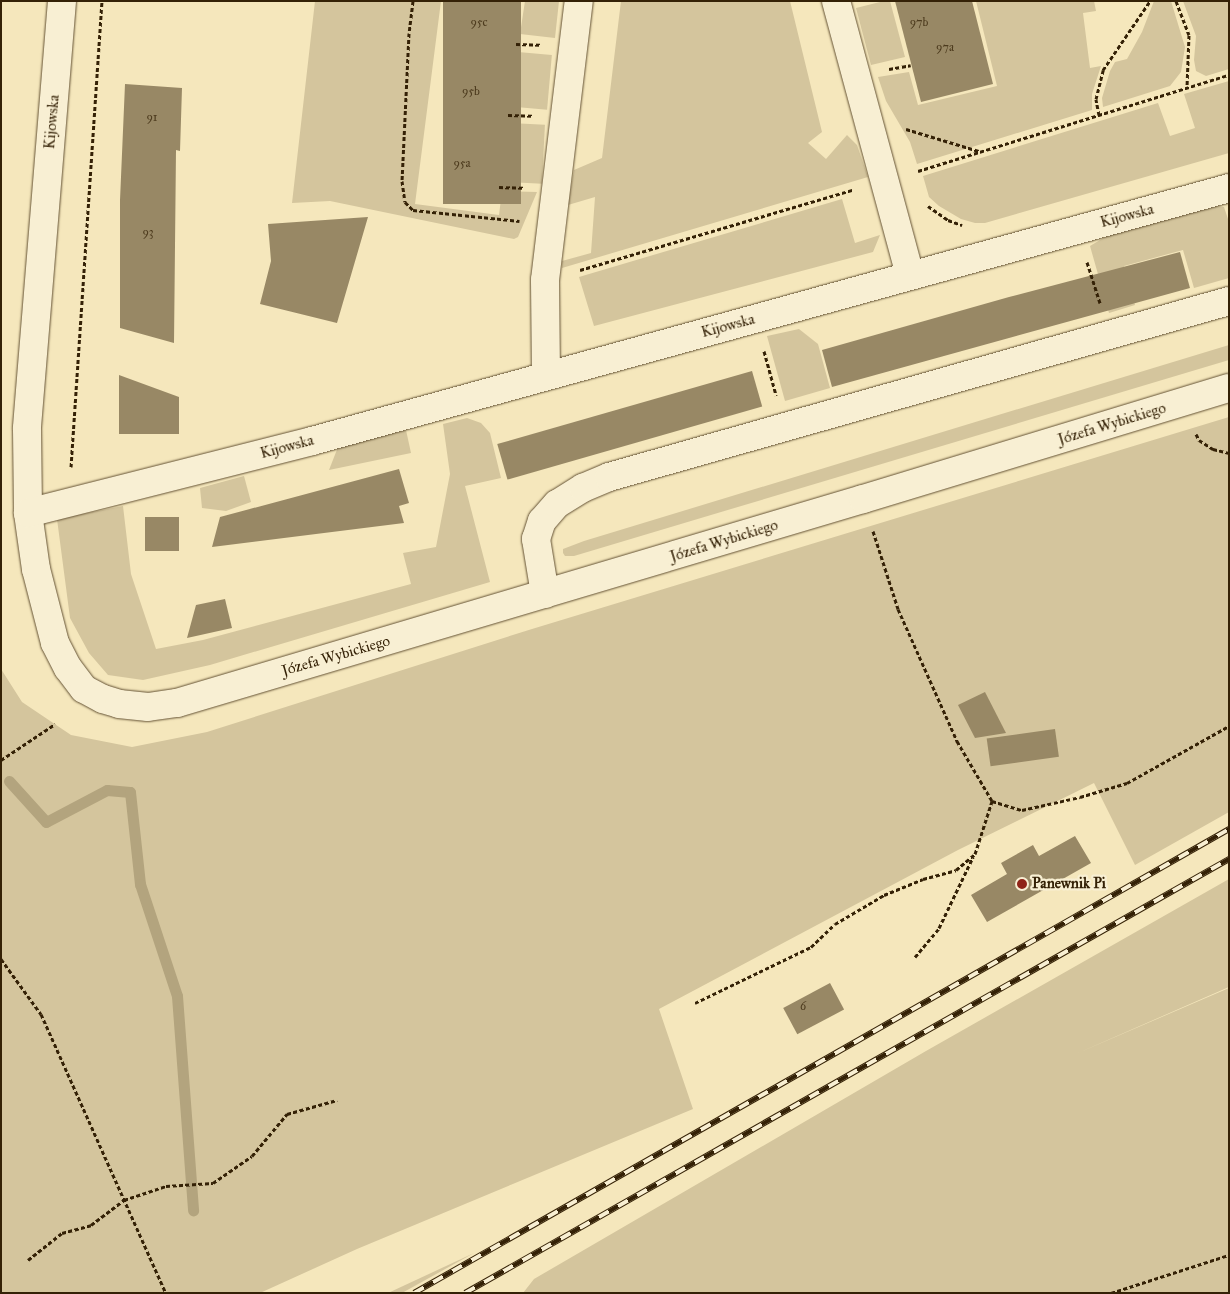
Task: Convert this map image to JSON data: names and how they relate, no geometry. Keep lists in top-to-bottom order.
{
  "streets": {
    "street": ["Kijowska", "Józefa Wybickiego"]
  },
  "crossings": [
    ["Kijowska", "Józefa Wybickiego"]
  ],
  "places": ["Panewnik Pi"],
  "house_numbers": [
    "95c",
    "97b",
    "97a",
    "95b",
    "91",
    "95a",
    "93",
    "6"
  ]
}
